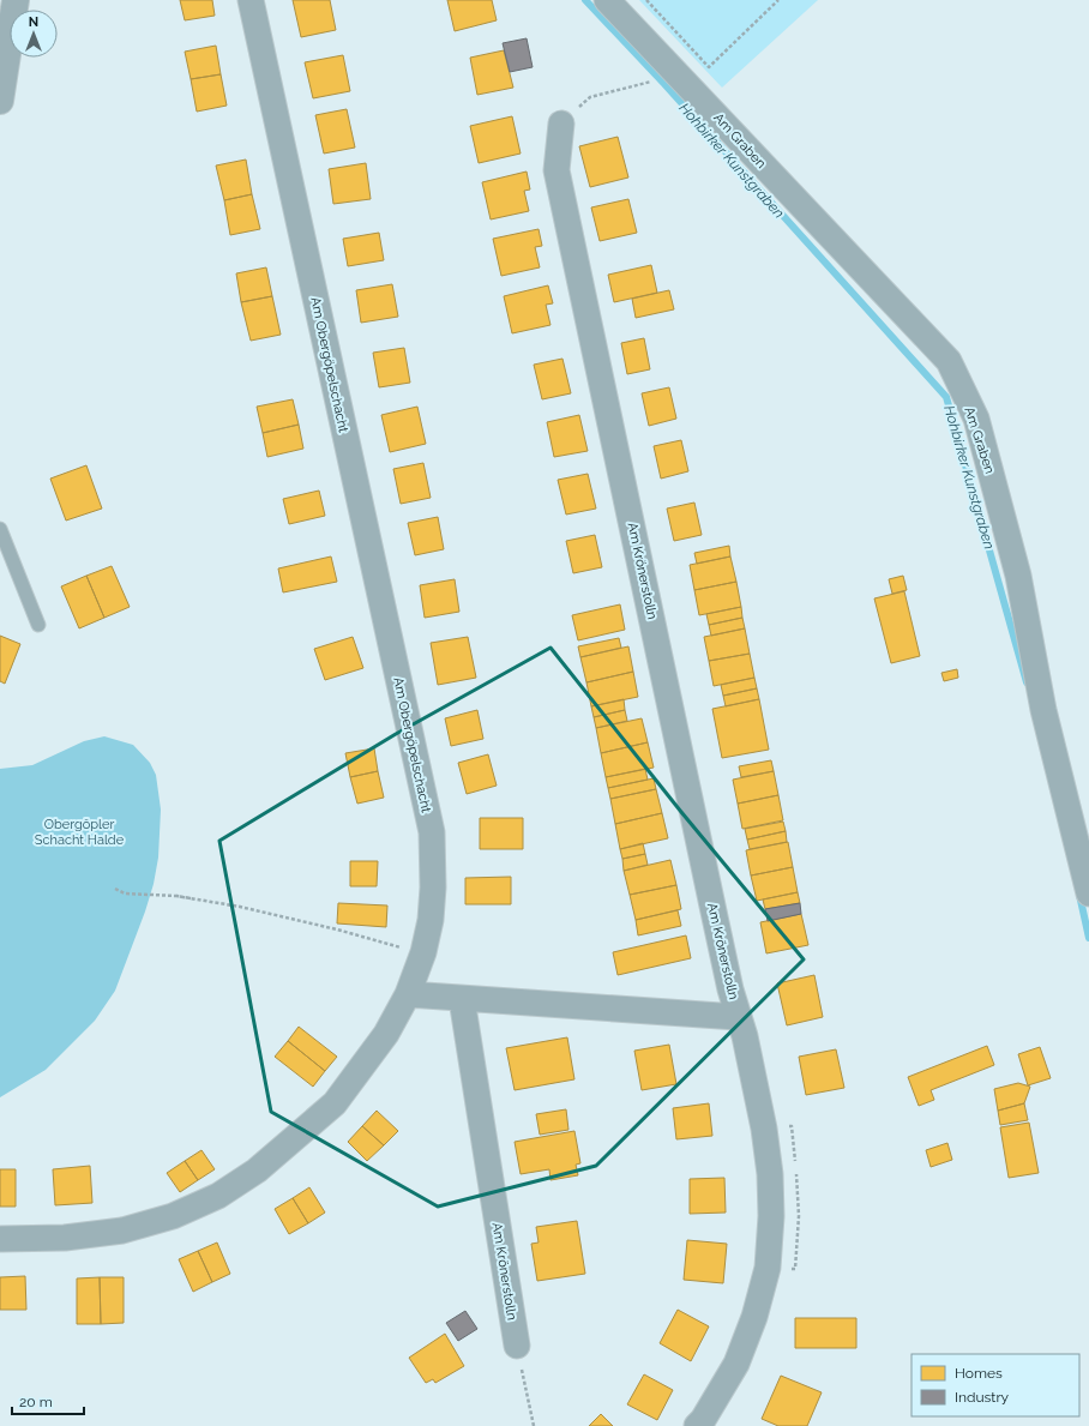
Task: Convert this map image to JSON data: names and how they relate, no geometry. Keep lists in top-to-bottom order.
{
  "streets": {
    "street": ["Am Graben", "Am Obergöpelschacht", "Am Krönerstolln"]
  },
  "crossings": [
    ["Am Obergöpelschacht", "Am Krönerstolln"]
  ],
  "water": ["Hohbirker Kunstgraben"],
  "parks": ["Obergöpler Schacht Halde"],
  "legend": ["Homes", "Industry"],
  "scale_bar": "20 m",
  "north": "top"
}
